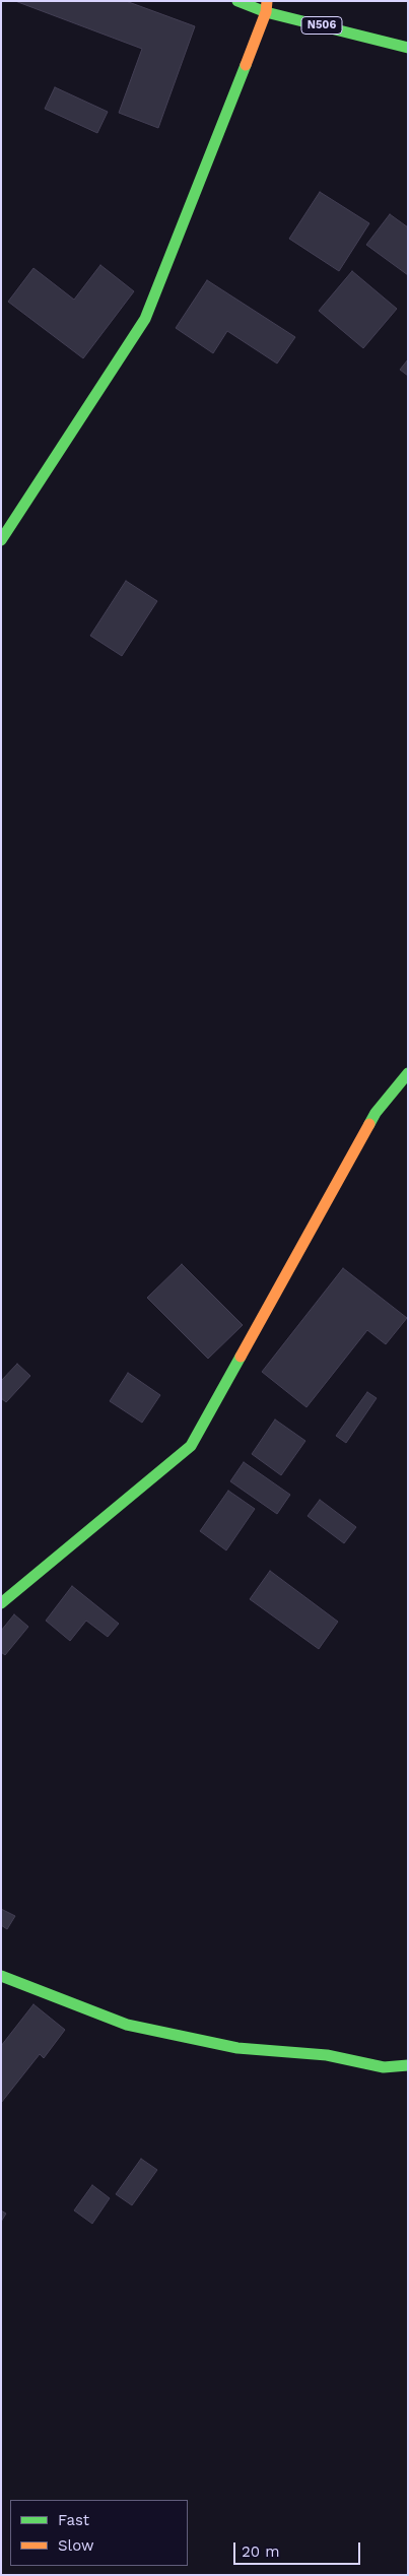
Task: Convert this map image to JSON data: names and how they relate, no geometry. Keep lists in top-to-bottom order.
{
  "streets": {
    "main road": ["N506"]
  },
  "legend": ["Fast", "Slow"],
  "scale_bar": "20 m"
}
